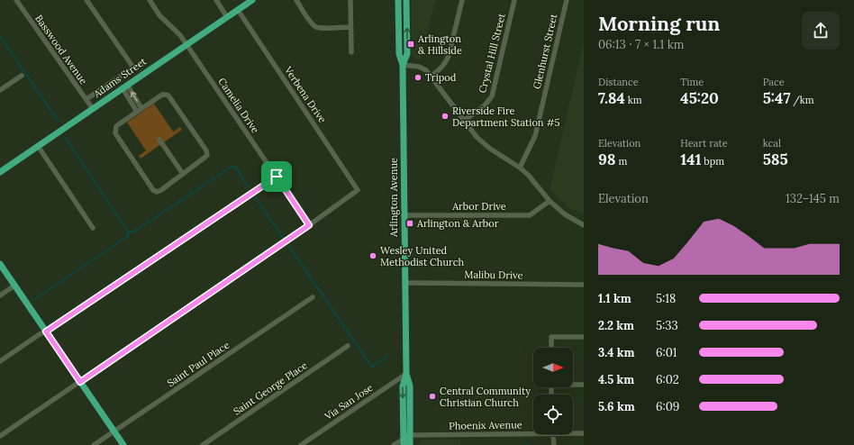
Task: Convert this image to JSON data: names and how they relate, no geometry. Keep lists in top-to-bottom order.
{
  "streets": {
    "main road": ["Adams Street", "Arlington Avenue"],
    "street": [
      "Basswood Avenue",
      "Glenhurst Street",
      "Crystal Hill Street",
      "Verbena Drive",
      "Camelia Drive",
      "Arbor Drive",
      "Malibu Drive",
      "Saint Paul Place",
      "Saint George Place",
      "Via San Jose",
      "Phoenix Avenue"
    ]
  },
  "crossings": [
    ["Basswood Avenue", "Adams Street"],
    ["Adams Street", "Verbena Drive"],
    ["Adams Street", "Camelia Drive"],
    ["Verbena Drive", "Camelia Drive"],
    ["Arlington Avenue", "Arbor Drive"],
    ["Arlington Avenue", "Malibu Drive"],
    ["Arlington Avenue", "Via San Jose"],
    ["Arlington Avenue", "Phoenix Avenue"]
  ],
  "places": {
    "transit": ["Arlington & Hillside", "Arlington & Arbor"],
    "other": [
      "Tripod",
      "Riverside Fire Department Station #5",
      "Wesley United Methodist Church",
      "Central Community Christian Church"
    ]
  },
  "north": "right",
  "page": {
    "heading": ["Morning run", "06:13 · 7 × 1.1 km"],
    "stats": [
      ["Distance", "7.84 km"],
      ["Time", "45:20"],
      ["Pace", "5:47 /km"],
      ["Elevation", "98 m"],
      ["Heart rate", "141 bpm"],
      ["kcal", "585"]
    ],
    "chart": ["Elevation", "132–145 m"],
    "list": [
      {
        "name": "1.1 km",
        "note": "5:18"
      },
      {
        "name": "2.2 km",
        "note": "5:33"
      },
      {
        "name": "3.4 km",
        "note": "6:01"
      },
      {
        "name": "4.5 km",
        "note": "6:02"
      },
      {
        "name": "5.6 km",
        "note": "6:09"
      }
    ]
  }
}
